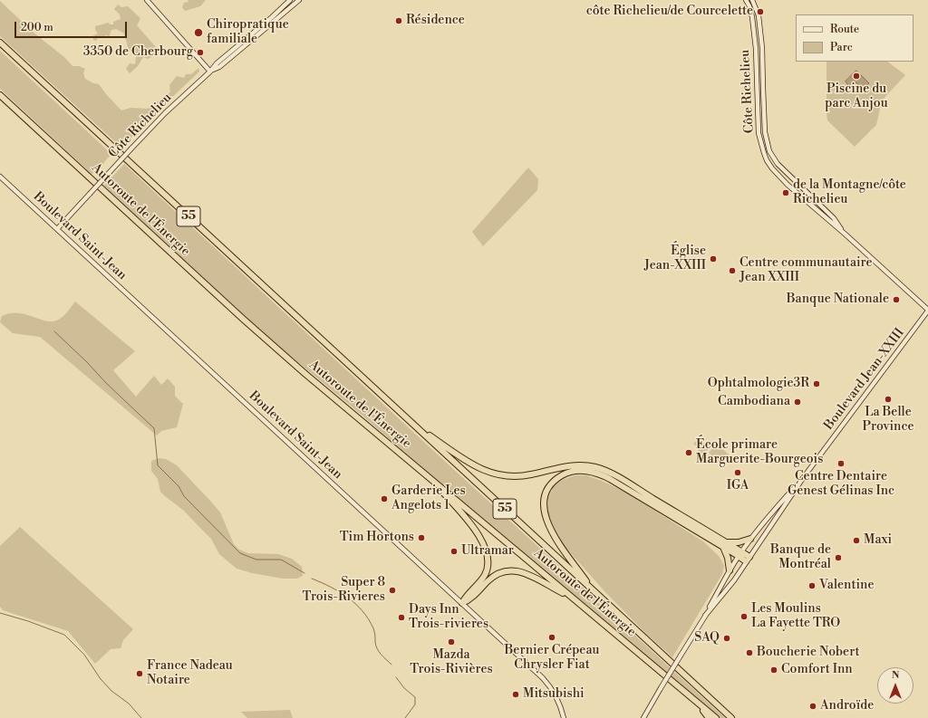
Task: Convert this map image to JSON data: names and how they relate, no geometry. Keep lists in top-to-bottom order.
{
  "streets": {
    "highway": ["Autoroute de l'Énergie", "55"],
    "street": ["Côte Richelieu", "Boulevard Saint-Jean", "Boulevard Jean-XXIII"]
  },
  "crossings": [
    ["Côte Richelieu", "Boulevard Saint-Jean"],
    ["Côte Richelieu", "Boulevard Jean-XXIII"],
    ["Autoroute de l'Énergie", "55"]
  ],
  "places": [
    "côte Richelieu/de Courcelette",
    "Résidence",
    "Chiropratique familiale",
    "3350 de Cherbourg",
    "Piscine du parc Anjou",
    "de la Montagne/côte Richelieu",
    "Église Jean-XXIII",
    "Centre communautaire Jean XXIII",
    "Banque Nationale",
    "Ophtalmologie3R",
    "La Belle Province",
    "Cambodiana",
    "École primare Marguerite-Bourgeois",
    "Centre Dentaire Genest Gélinas Inc",
    "IGA",
    "Garderie Les Angelots 1",
    "Tim Hortons",
    "Maxi",
    "Ultramar",
    "Banque de Montréal",
    "Valentine",
    "Super 8 Trois-Rivieres",
    "Les Moulins La Fayette TRO",
    "Days Inn Trois-rivieres",
    "Bernier Crépeau Chrysler Fiat",
    "SAQ",
    "Mazda Trois-Rivières",
    "Boucherie Nobert",
    "Comfort Inn",
    "France Nadeau Notaire",
    "Mitsubishi",
    "Androïde"
  ],
  "legend": ["Route", "Parc"],
  "scale_bar": "200 m",
  "north": "top"
}
